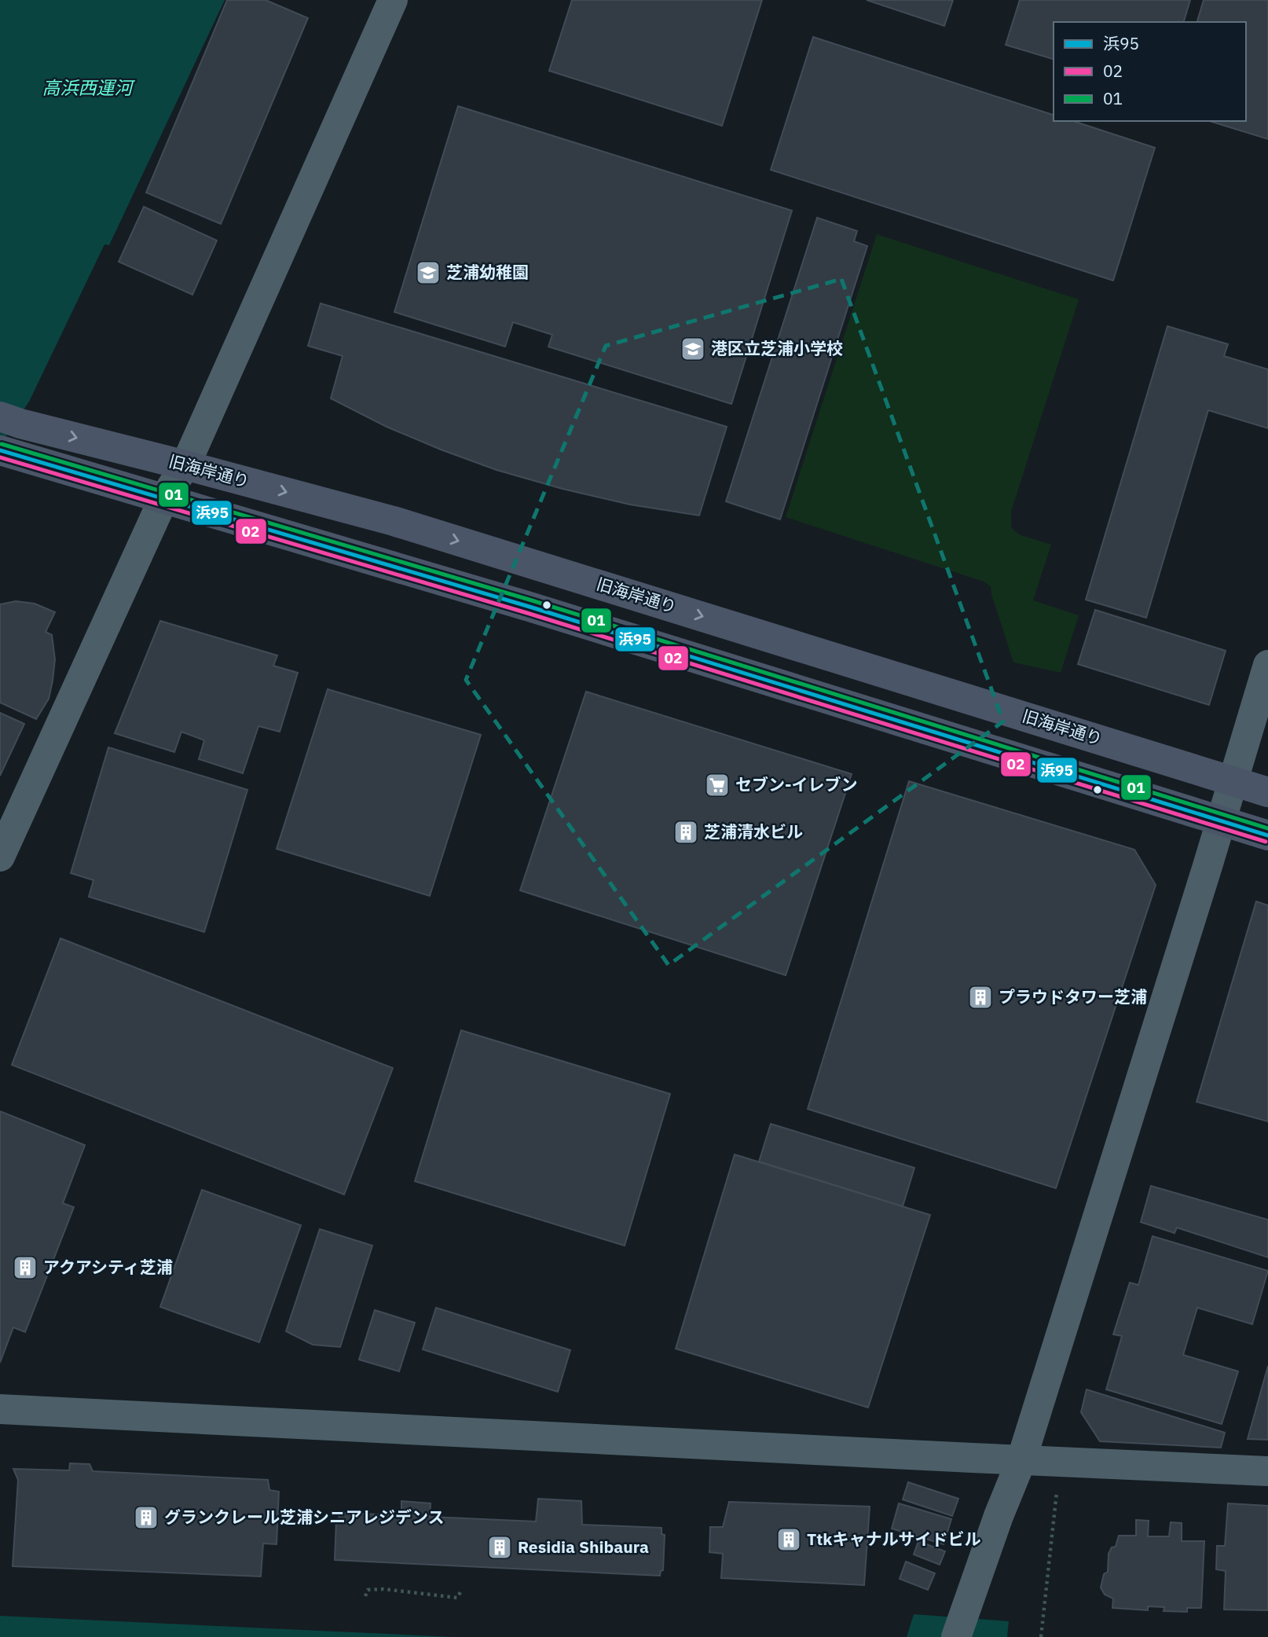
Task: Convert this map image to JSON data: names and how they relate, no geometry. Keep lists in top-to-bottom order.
{
  "streets": {
    "main road": ["旧海岸通り"]
  },
  "water": ["高浜西運河"],
  "places": {
    "school or university": ["芝浦幼稚園", "港区立芝浦小学校"],
    "supermarket": ["セブン-イレブン"],
    "building": [
      "芝浦清水ビル",
      "プラウドタワー芝浦",
      "アクアシティ芝浦",
      "グランクレール芝浦シニアレジデンス",
      "Ttkキャナルサイドビル",
      "Residia Shibaura"
    ]
  },
  "lines": ["transit line 01", "transit line 浜95", "transit line 02"],
  "legend": ["浜95", "02", "01"]
}
